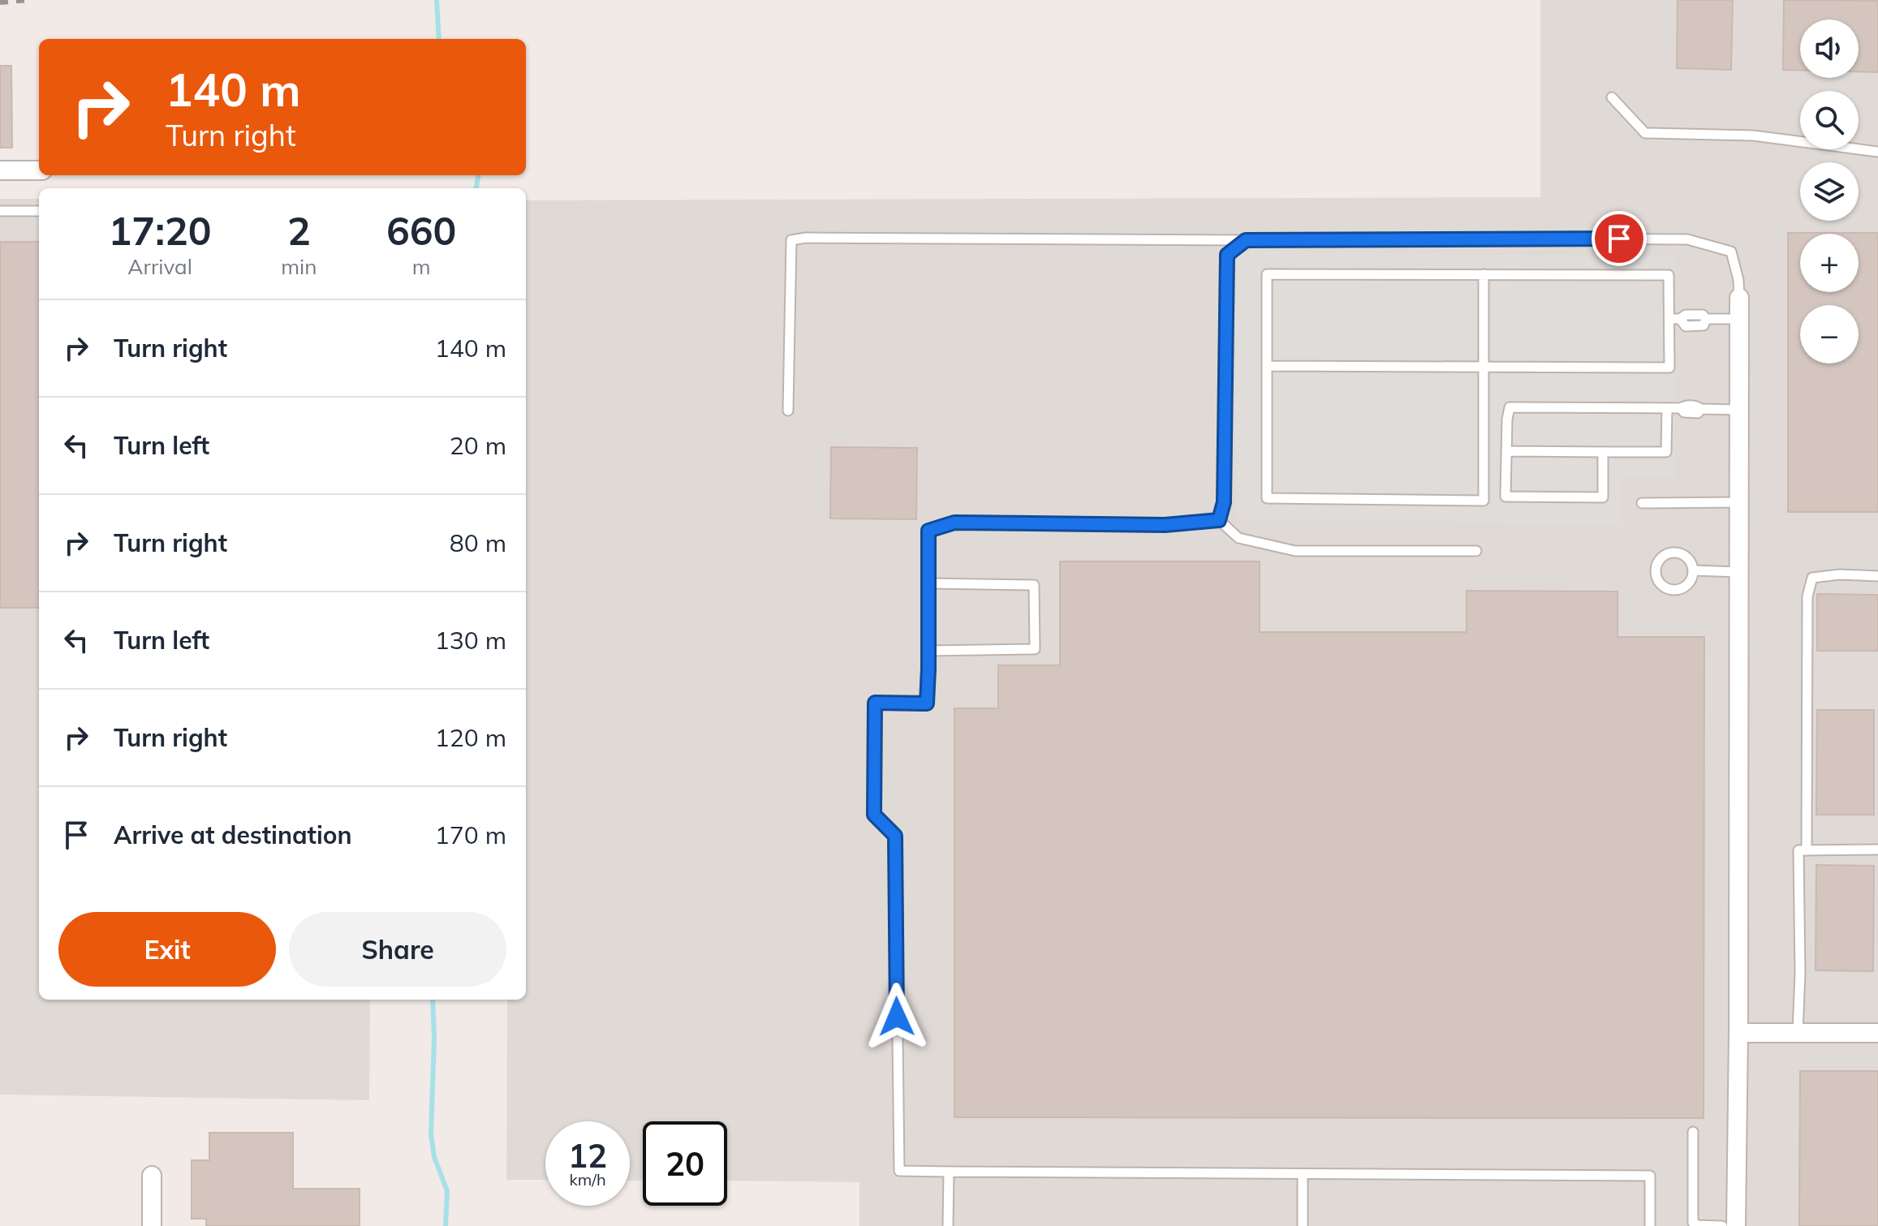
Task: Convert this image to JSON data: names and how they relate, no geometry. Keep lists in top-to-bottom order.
{
  "page": {
    "map_buttons": ["+", "−"],
    "turn": ["140 m", "Turn right"],
    "eta": [
      "17:20",
      "Arrival",
      "2",
      "min",
      "660",
      "m"
    ],
    "list": [
      {
        "name": "Turn right",
        "value": "140 m"
      },
      {
        "name": "Turn left",
        "value": "20 m"
      },
      {
        "name": "Turn right",
        "value": "80 m"
      },
      {
        "name": "Turn left",
        "value": "130 m"
      },
      {
        "name": "Turn right",
        "value": "120 m"
      },
      {
        "name": "Arrive at destination",
        "value": "170 m"
      }
    ],
    "buttons": ["Exit", "Share"],
    "speed": "12 km/h",
    "limit": "20"
  }
}
